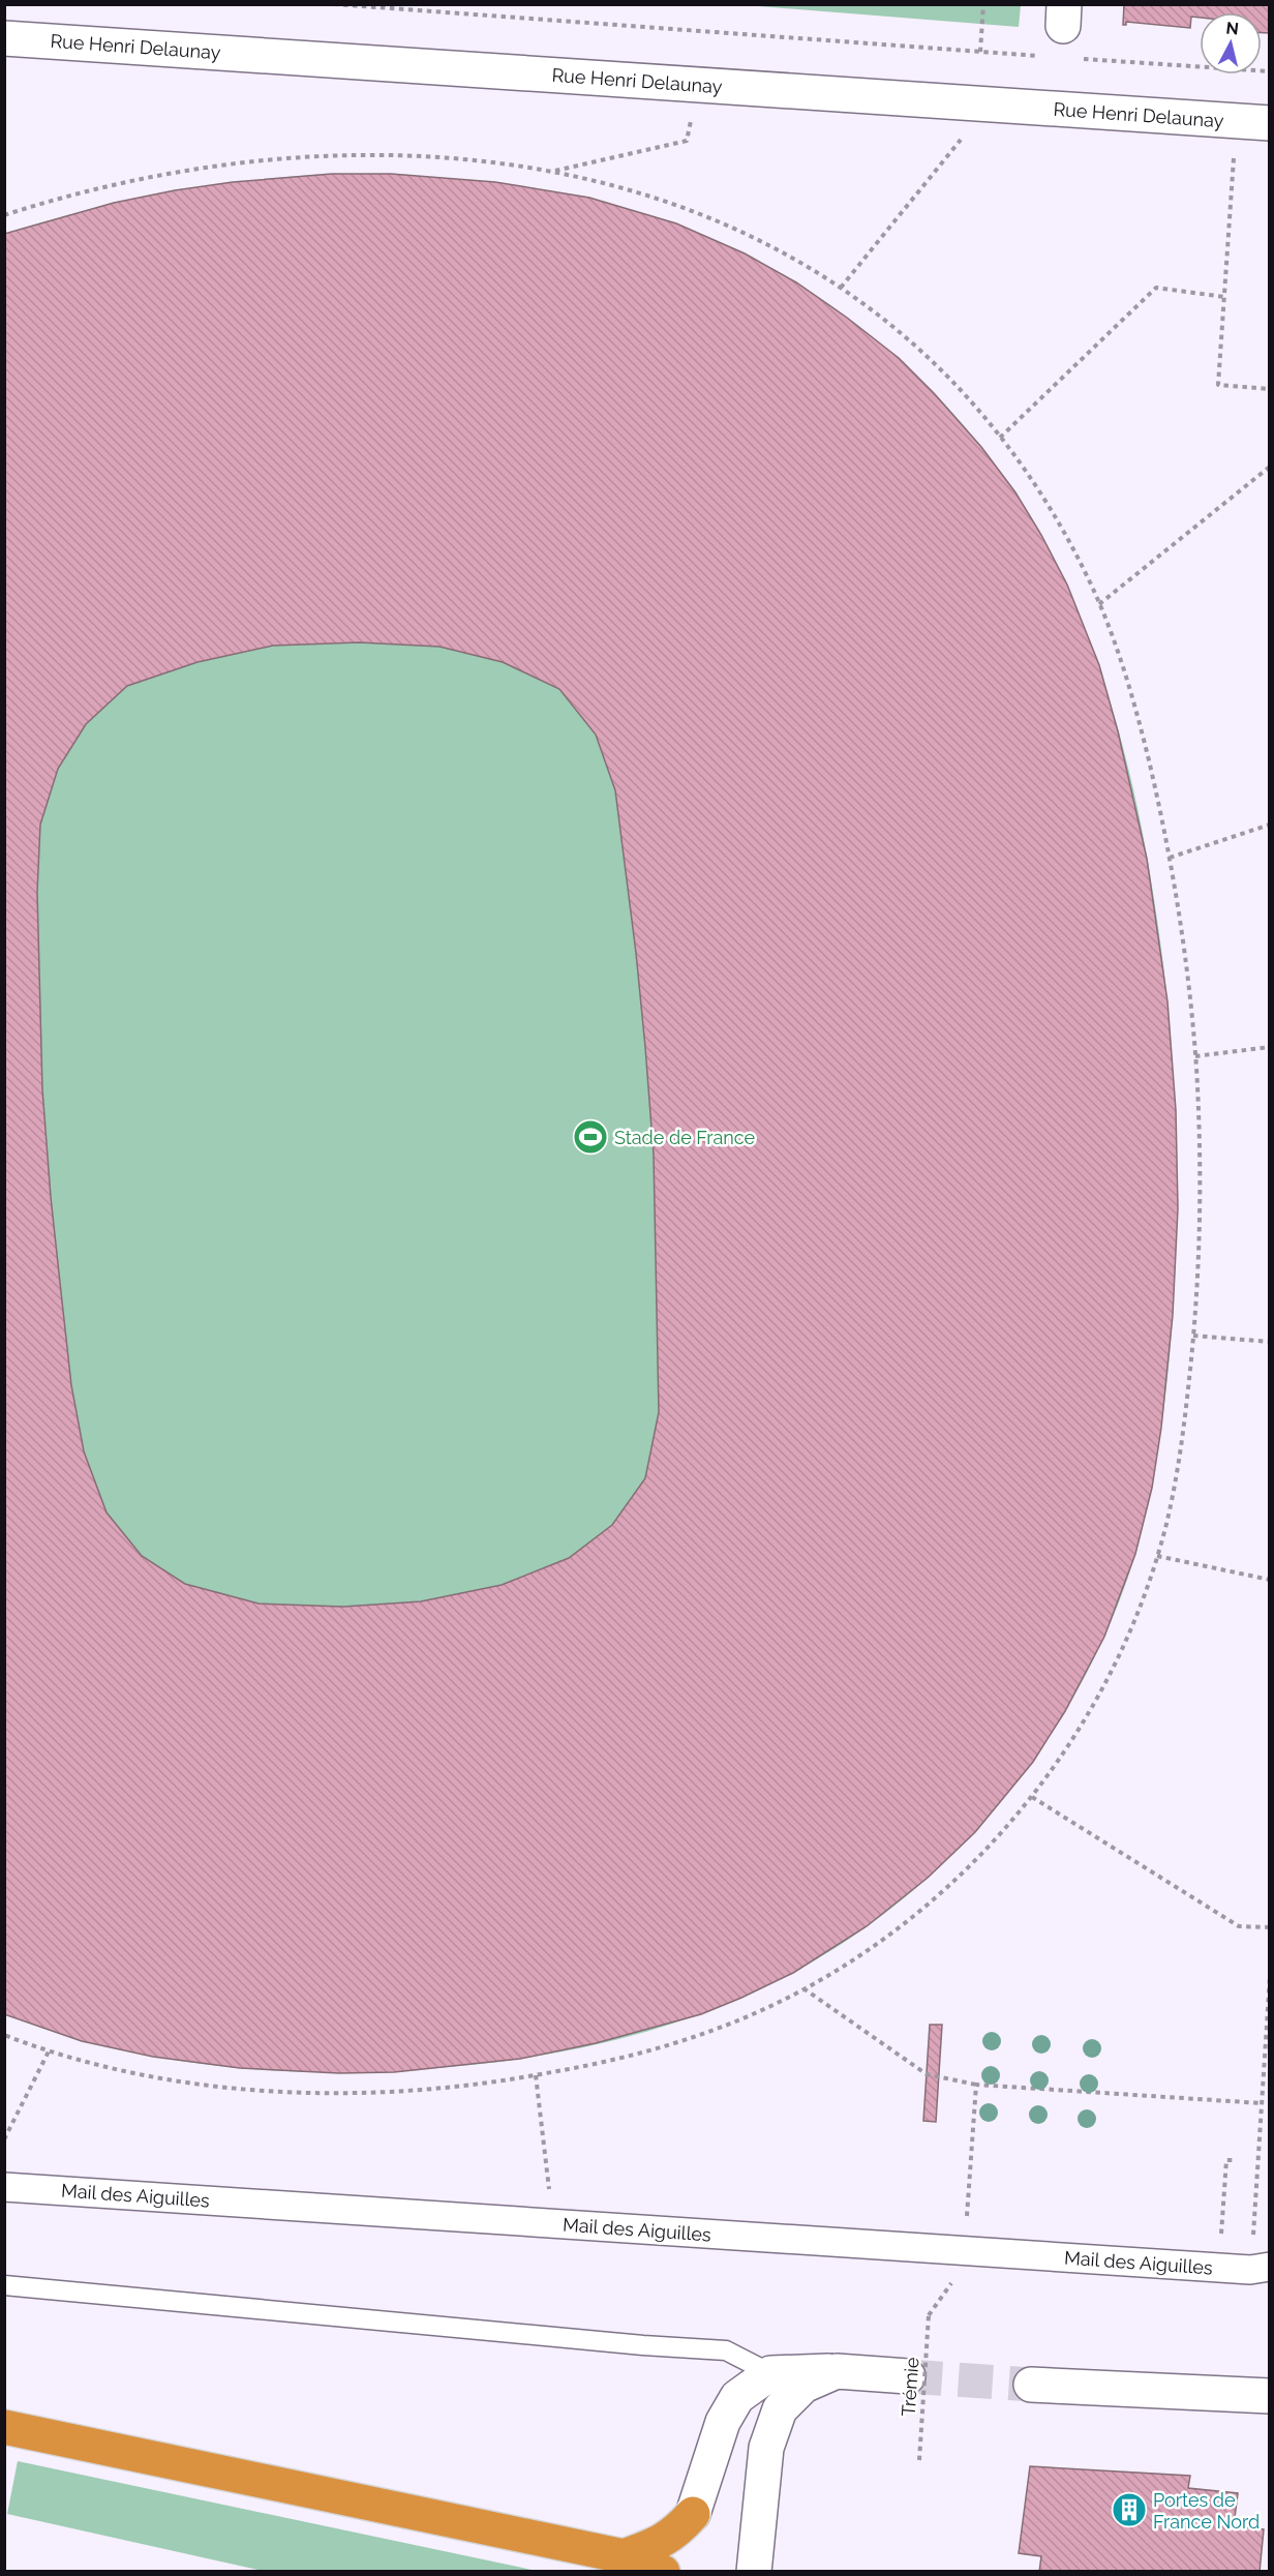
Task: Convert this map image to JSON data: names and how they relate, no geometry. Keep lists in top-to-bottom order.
{
  "streets": {
    "street": ["Rue Henri Delaunay", "Mail des Aiguilles"],
    "path": ["Trémie"]
  },
  "places": {
    "sports": ["Stade de France"],
    "building": ["Portes de France Nord"]
  },
  "north": "top"
}
